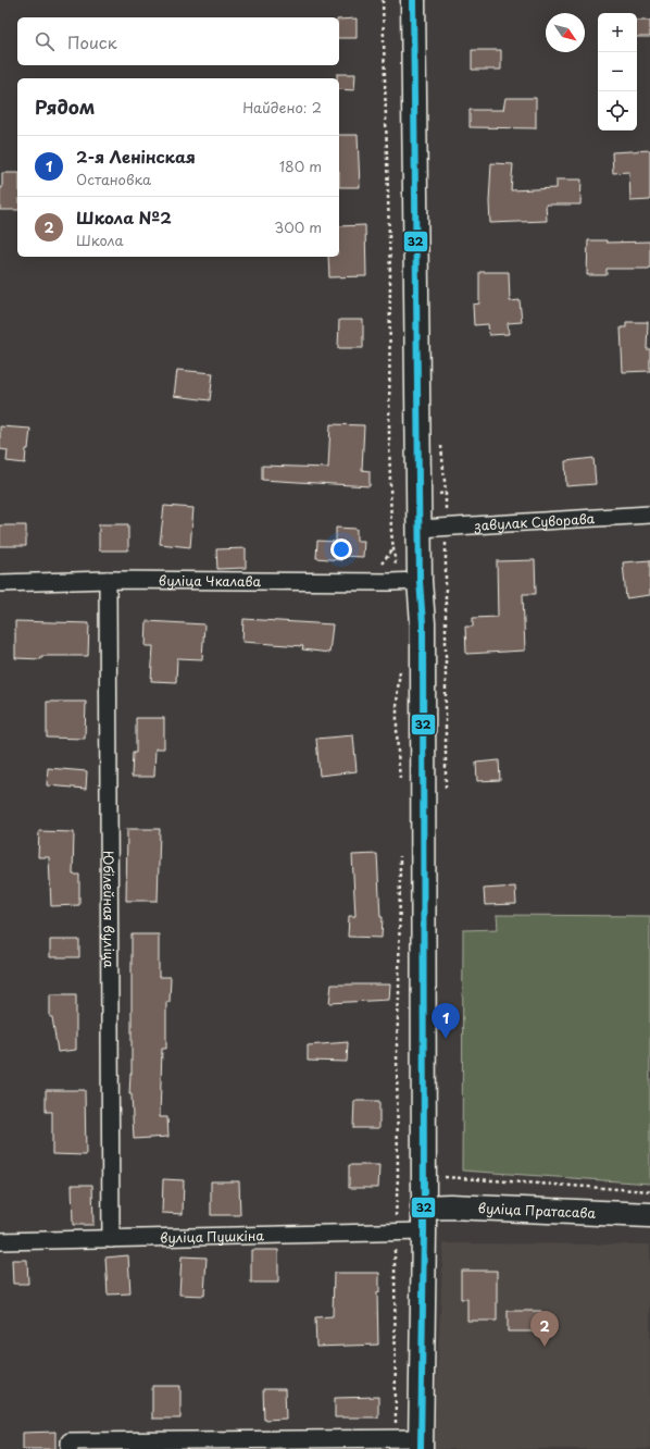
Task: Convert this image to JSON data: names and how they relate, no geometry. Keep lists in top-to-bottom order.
{
  "streets": {
    "main road": ["вуліца Пратасава"],
    "street": [
      "завулак Суворава",
      "вуліца Чкалава",
      "Юбілейная вуліца",
      "вуліца Пушкіна"
    ]
  },
  "crossings": [
    ["вуліца Чкалава", "Юбілейная вуліца"],
    ["Юбілейная вуліца", "вуліца Пушкіна"]
  ],
  "lines": ["transit line 32"],
  "north": "bottom right",
  "page": {
    "map_buttons": ["+", "−"],
    "search": "Поиск",
    "heading": ["Рядом", "Найдено: 2"],
    "list": [
      {
        "mark": "1",
        "name": "2-я Ленінская",
        "note": "Остановка",
        "value": "180 m"
      },
      {
        "mark": "2",
        "name": "Школа №2",
        "note": "Школа",
        "value": "300 m"
      }
    ],
    "pins": ["1", "2"]
  }
}
